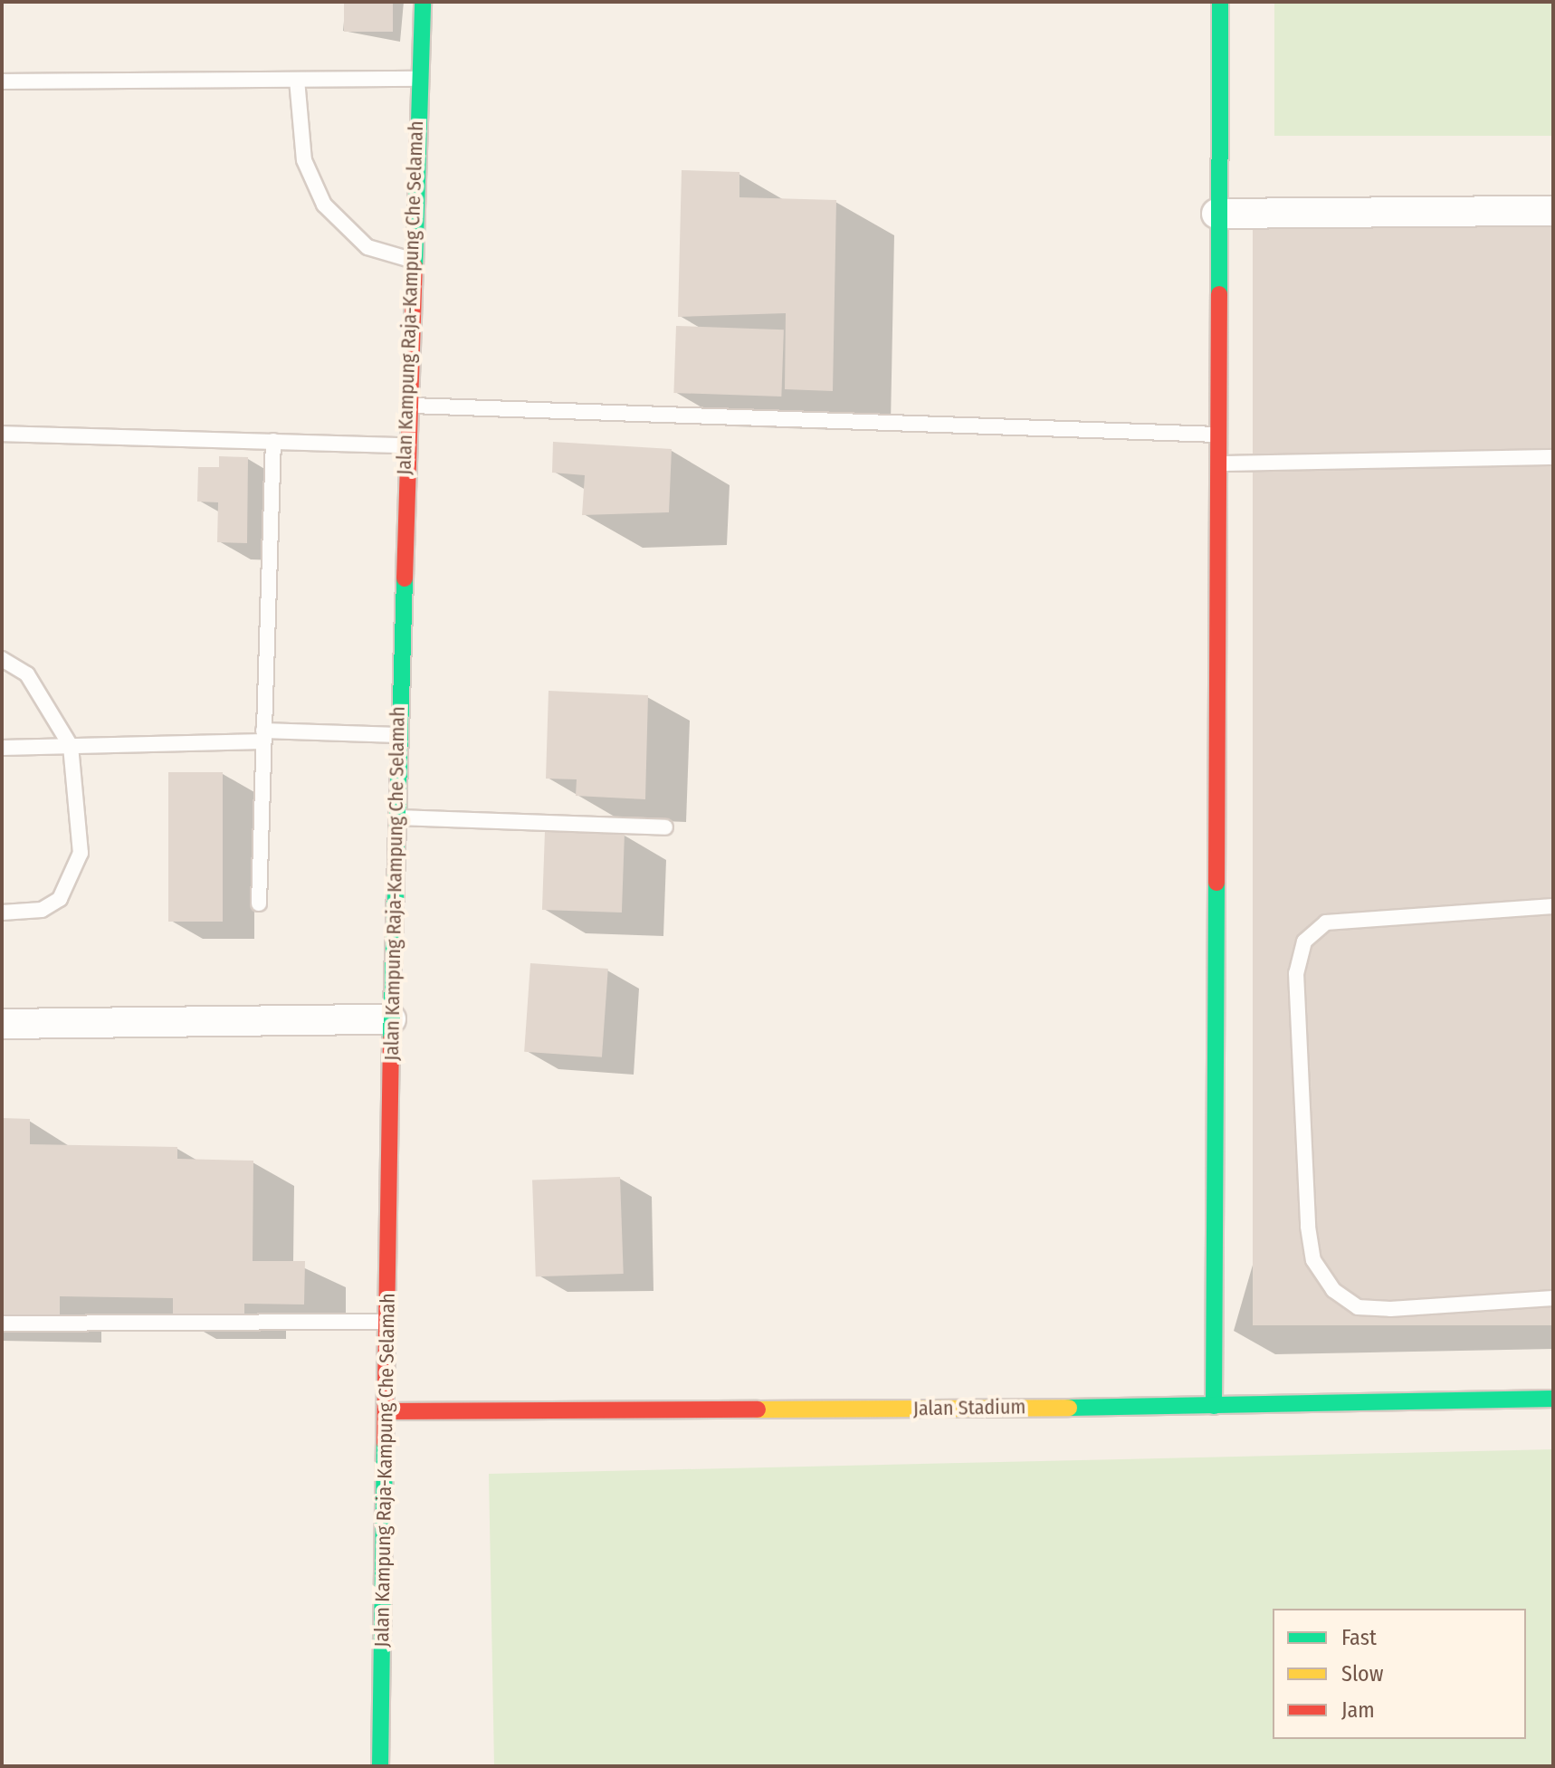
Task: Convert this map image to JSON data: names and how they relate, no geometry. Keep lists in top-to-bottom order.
{
  "streets": {
    "street": ["Jalan Kampung Raja-Kampung Che Selamah", "Jalan Stadium"]
  },
  "crossings": [
    ["Jalan Kampung Raja-Kampung Che Selamah", "Jalan Stadium"]
  ],
  "legend": ["Fast", "Slow", "Jam"]
}
